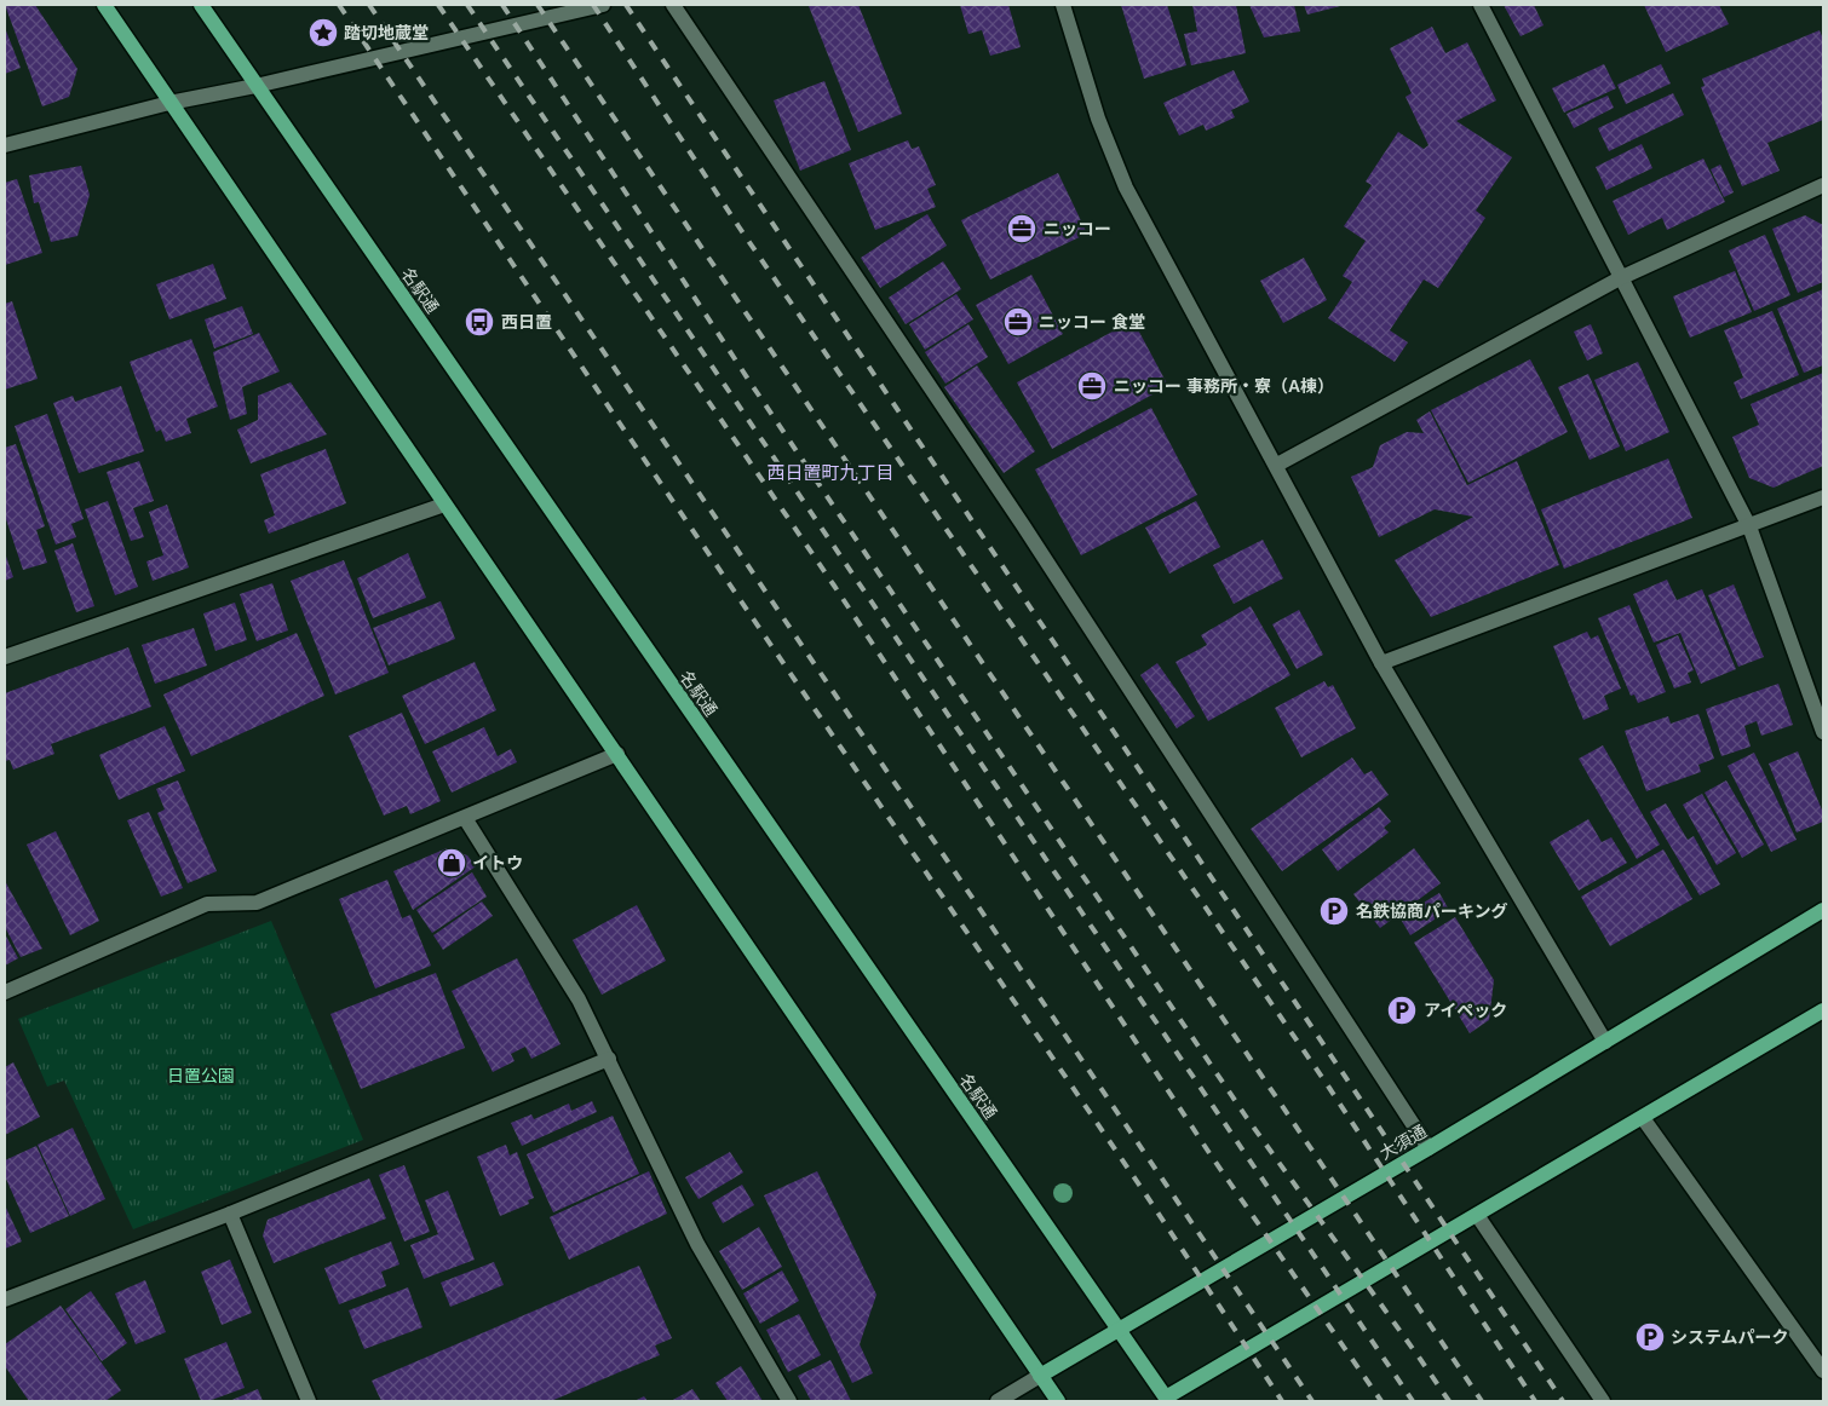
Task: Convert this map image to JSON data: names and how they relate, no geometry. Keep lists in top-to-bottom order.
{
  "streets": {
    "main road": ["名駅通", "大須通"]
  },
  "crossings": [
    ["名駅通", "大須通"]
  ],
  "districts": ["西日置町九丁目"],
  "parks": ["日置公園"],
  "places": {
    "place": ["踏切地蔵堂"],
    "office": ["ニッコー", "ニッコー 食堂", "ニッコー 事務所・寮（A棟）"],
    "bus stop": ["西日置"],
    "shop": ["イトウ"],
    "parking": ["名鉄協商パーキング", "アイペック", "システムパーク"]
  }
}
